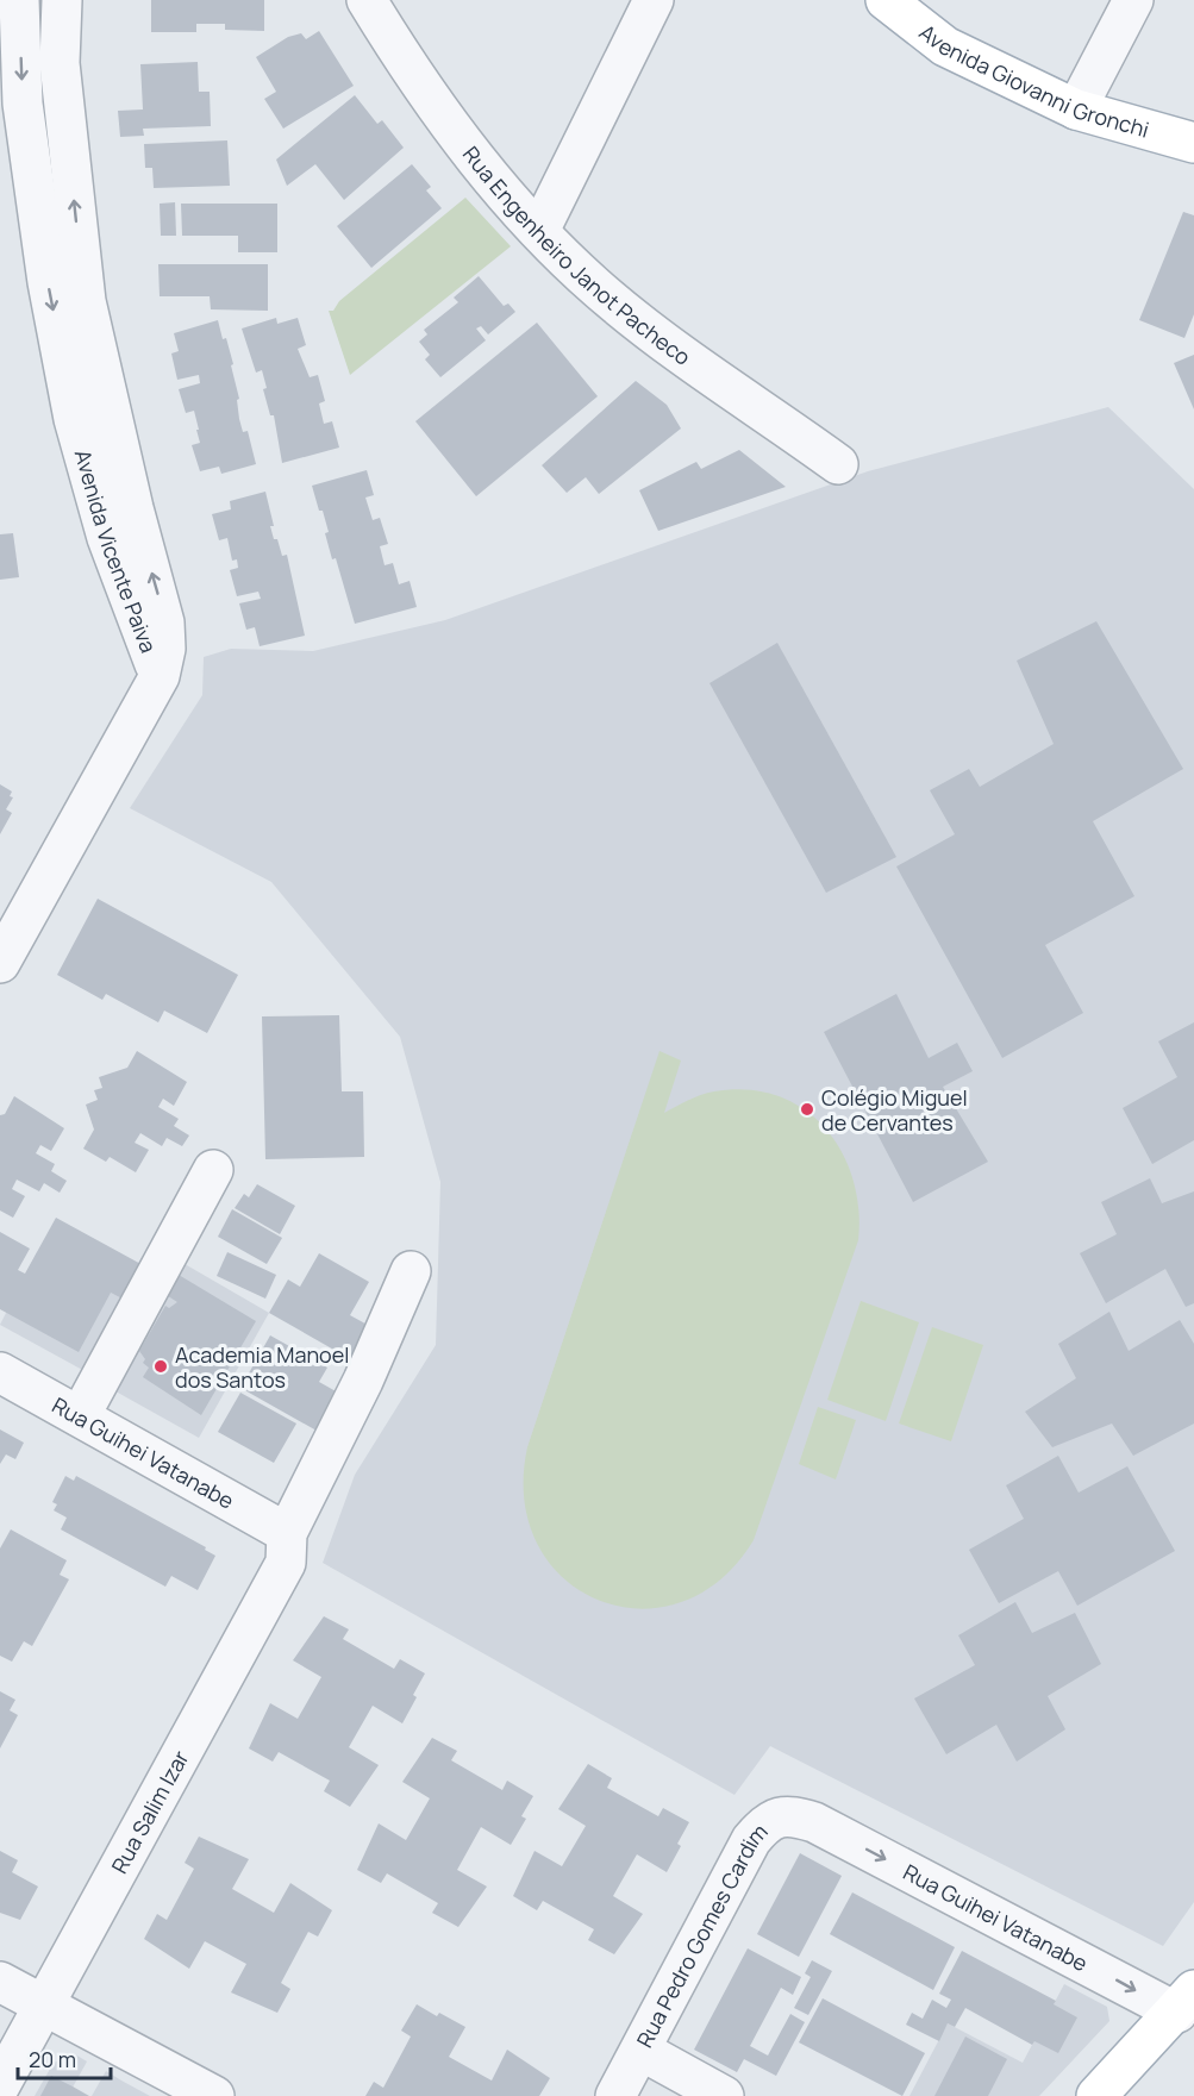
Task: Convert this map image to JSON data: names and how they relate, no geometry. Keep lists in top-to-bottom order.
{
  "streets": {
    "main road": ["Avenida Giovanni Gronchi"],
    "street": [
      "Rua Engenheiro Janot Pacheco",
      "Avenida Vicente Paiva",
      "Rua Guihei Vatanabe",
      "Rua Salim Izar",
      "Rua Pedro Gomes Cardim"
    ]
  },
  "crossings": [
    ["Rua Guihei Vatanabe", "Rua Salim Izar"],
    ["Rua Guihei Vatanabe", "Rua Pedro Gomes Cardim"]
  ],
  "one_way": ["Rua Guihei Vatanabe"],
  "places": ["Colégio Miguel de Cervantes", "Academia Manoel dos Santos"],
  "scale_bar": "20 m"
}
